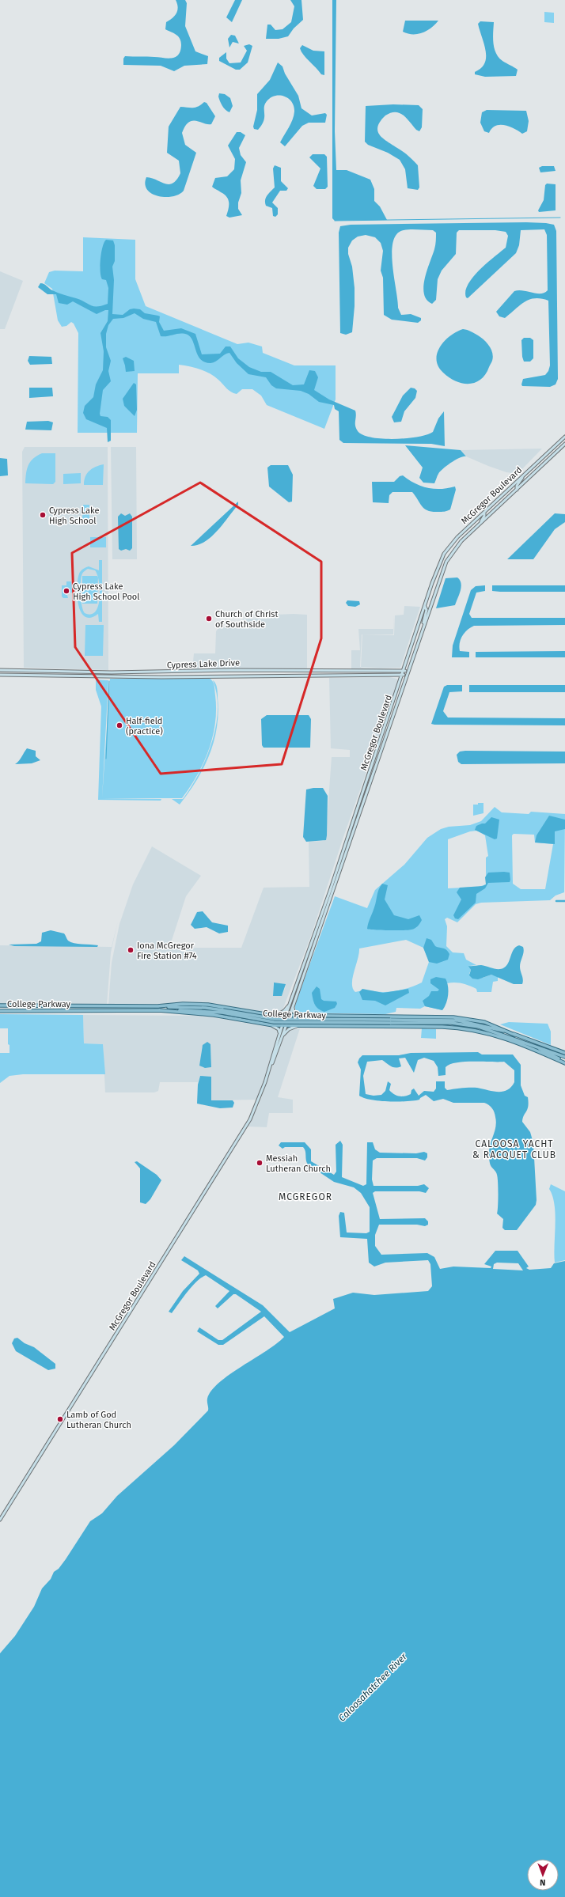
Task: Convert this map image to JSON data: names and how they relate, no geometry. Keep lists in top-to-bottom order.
{
  "streets": {
    "main road": ["McGregor Boulevard", "Cypress Lake Drive", "College Parkway"]
  },
  "crossings": [
    ["McGregor Boulevard", "Cypress Lake Drive"]
  ],
  "districts": ["CALOOSA YACHT & RACQUET CLUB", "MCGREGOR"],
  "water": ["Caloosahatchee River"],
  "places": [
    "Cypress Lake High School",
    "Cypress Lake High School Pool",
    "Church of Christ of Southside",
    "Half-field (practice)",
    "Iona McGregor Fire Station #74",
    "Messiah Lutheran Church",
    "Lamb of God Lutheran Church"
  ],
  "north": "bottom"
}
